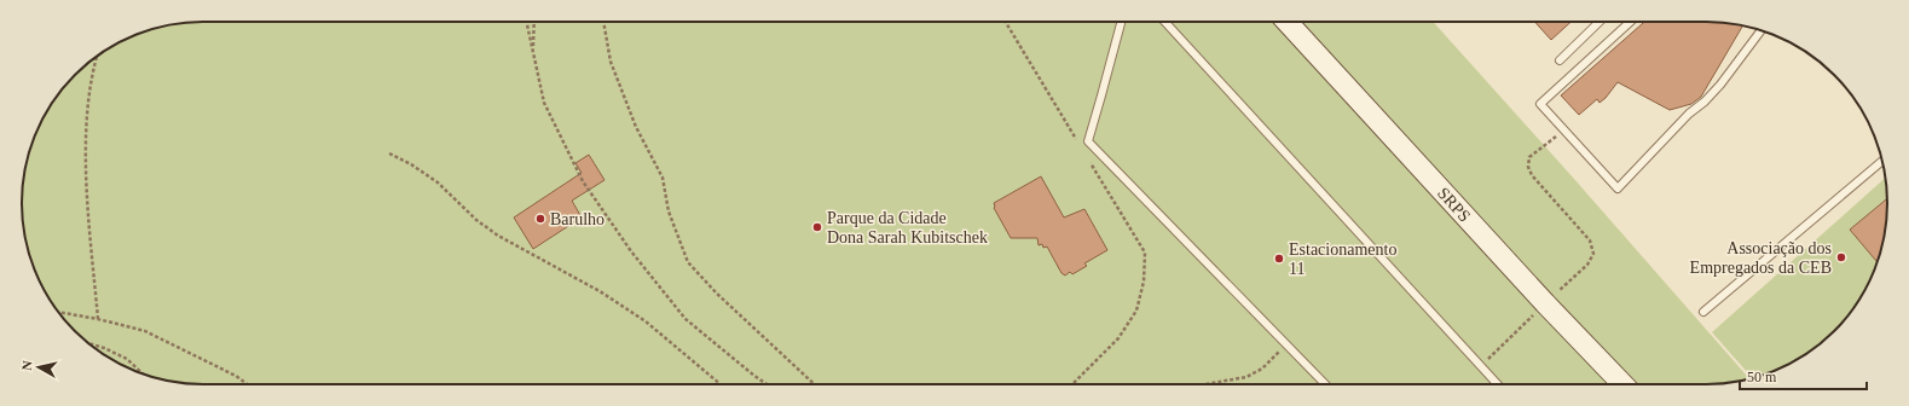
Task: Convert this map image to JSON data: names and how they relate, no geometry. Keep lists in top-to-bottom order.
{
  "streets": {
    "main road": ["SRPS"]
  },
  "places": [
    "Barulho",
    "Parque da Cidade Dona Sarah Kubitschek",
    "Associação dos Empregados da CEB",
    "Estacionamento 11"
  ],
  "scale_bar": "50 m",
  "north": "left"
}
